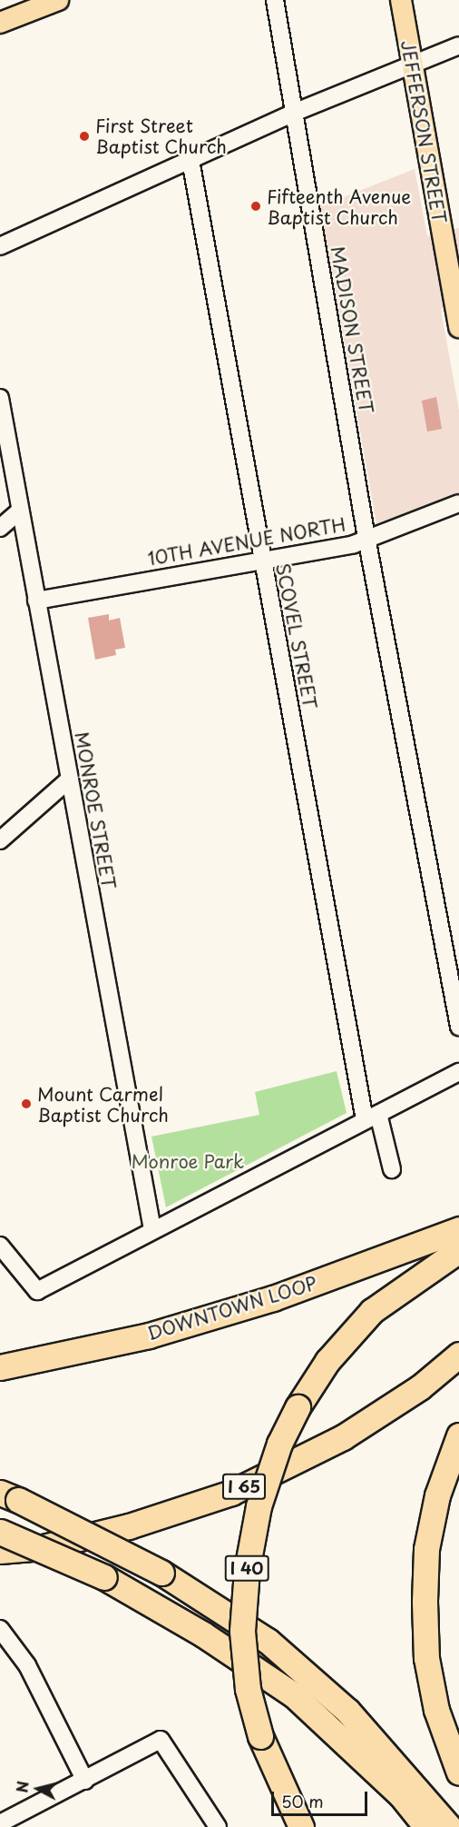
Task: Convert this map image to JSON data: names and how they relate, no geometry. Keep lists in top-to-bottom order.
{
  "streets": {
    "highway": ["DOWNTOWN LOOP", "I 65", "I 40"],
    "main road": ["JEFFERSON STREET"],
    "street": [
      "MADISON STREET",
      "10TH AVENUE NORTH",
      "SCOVEL STREET",
      "MONROE STREET"
    ]
  },
  "crossings": [
    ["MADISON STREET", "10TH AVENUE NORTH"],
    ["10TH AVENUE NORTH", "SCOVEL STREET"],
    ["10TH AVENUE NORTH", "MONROE STREET"]
  ],
  "parks": ["Monroe Park"],
  "places": ["First Street Baptist Church", "Fifteenth Avenue Baptist Church", "Mount Carmel Baptist Church"],
  "scale_bar": "50 m",
  "north": "left"
}
